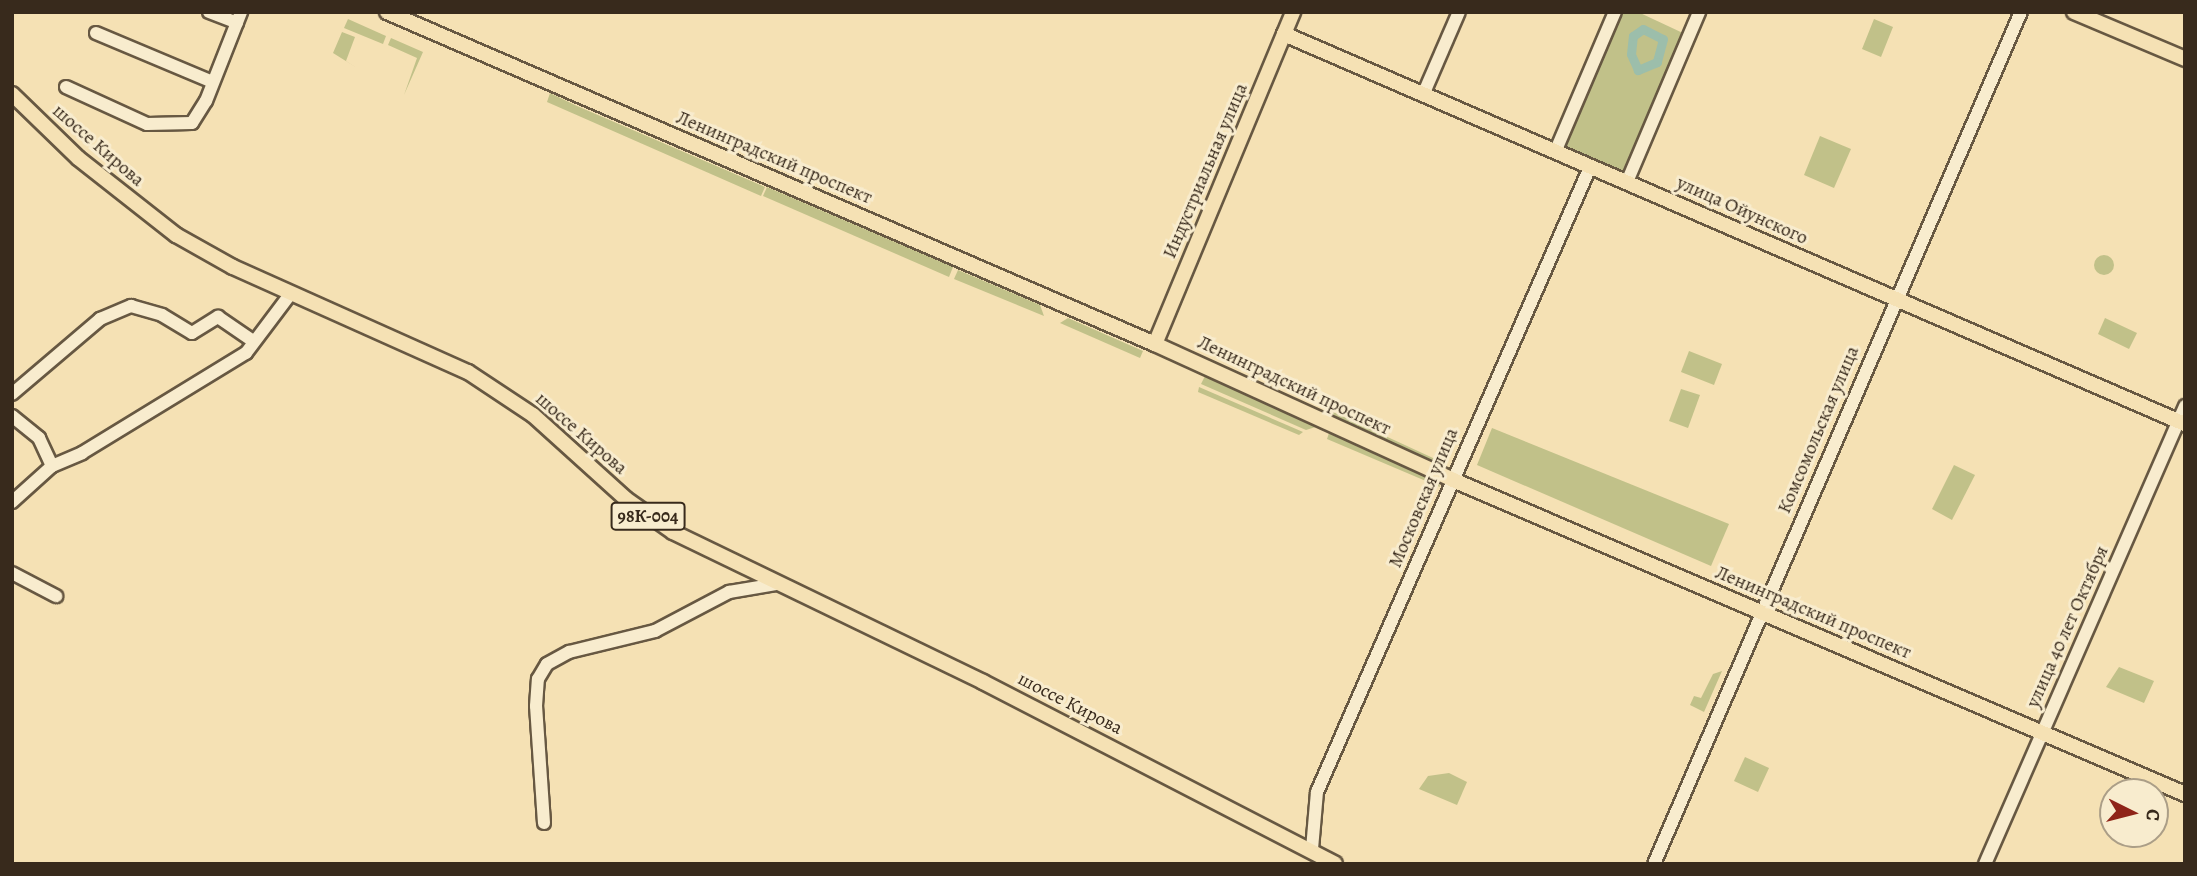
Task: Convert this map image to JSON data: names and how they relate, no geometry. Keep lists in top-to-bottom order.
{
  "streets": {
    "main road": [
      "шоссе Кирова",
      "Ленинградский проспект",
      "Индустриальная улица",
      "улица Ойунского",
      "98К-004"
    ],
    "street": ["Комсомольская улица", "Московская улица", "улица 40 лет Октября"]
  },
  "crossings": [
    ["шоссе Кирова", "Московская улица"],
    ["Ленинградский проспект", "Индустриальная улица"],
    ["Ленинградский проспект", "Комсомольская улица"],
    ["Ленинградский проспект", "Московская улица"],
    ["Ленинградский проспект", "улица 40 лет Октября"],
    ["Индустриальная улица", "улица Ойунского"],
    ["улица Ойунского", "Комсомольская улица"],
    ["улица Ойунского", "Московская улица"],
    ["улица Ойунского", "улица 40 лет Октября"]
  ],
  "north": "right"
}
